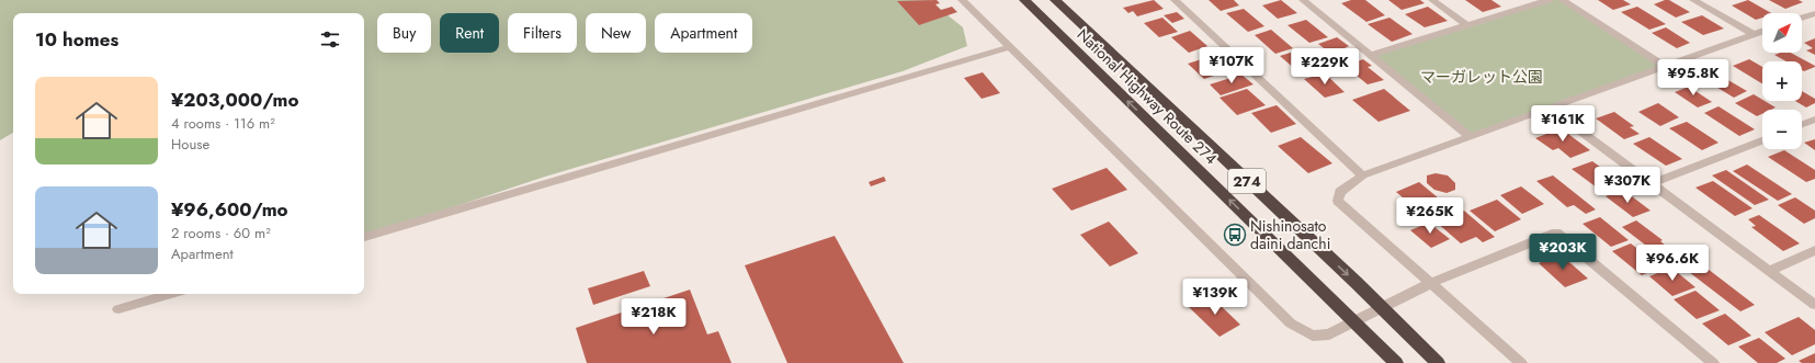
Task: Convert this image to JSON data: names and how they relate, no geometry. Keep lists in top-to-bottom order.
{
  "streets": {
    "highway": ["National Highway Route 274", "274"]
  },
  "parks": ["マーガレット公園"],
  "places": {
    "bus stop": ["Nishinosato daini danchi"]
  },
  "north": "top right",
  "page": {
    "map_buttons": ["+", "−"],
    "chip": [
      "Buy",
      "Rent",
      "Filters",
      "New",
      "Apartment"
    ],
    "heading": "10 homes",
    "price": [
      "¥107K",
      "¥229K",
      "¥95.8K",
      "¥161K",
      "¥307K",
      "¥265K",
      "¥203K",
      "¥96.6K",
      "¥139K",
      "¥218K"
    ],
    "list": [
      {
        "name": "¥203,000/mo",
        "note": "4 rooms · 116 m² · House"
      },
      {
        "name": "¥96,600/mo",
        "note": "2 rooms · 60 m² · Apartment"
      }
    ]
  }
}
